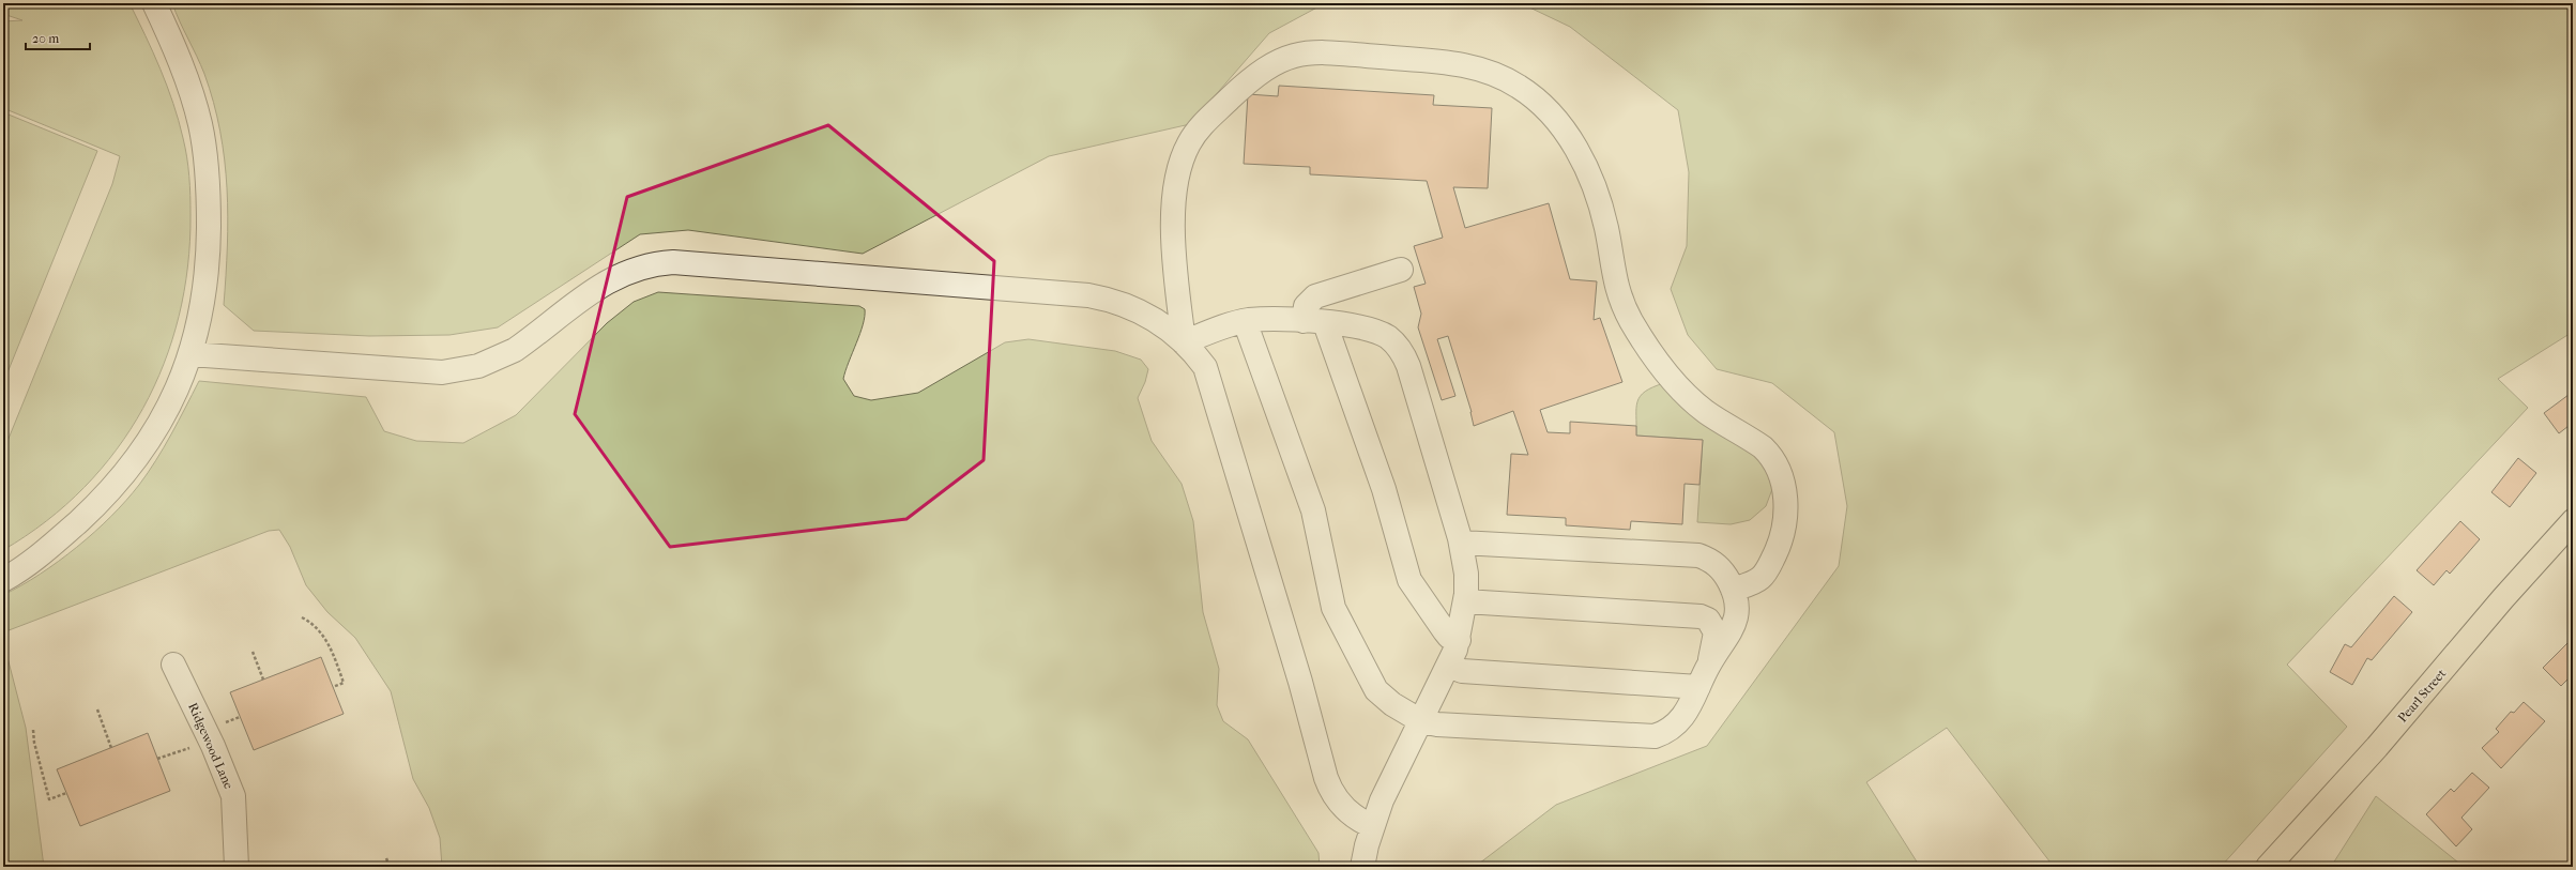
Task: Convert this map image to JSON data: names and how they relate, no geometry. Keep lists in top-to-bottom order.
{
  "streets": {
    "main road": ["Pearl Street"],
    "street": ["Ridgewood Lane"]
  },
  "scale_bar": "20 m"
}
